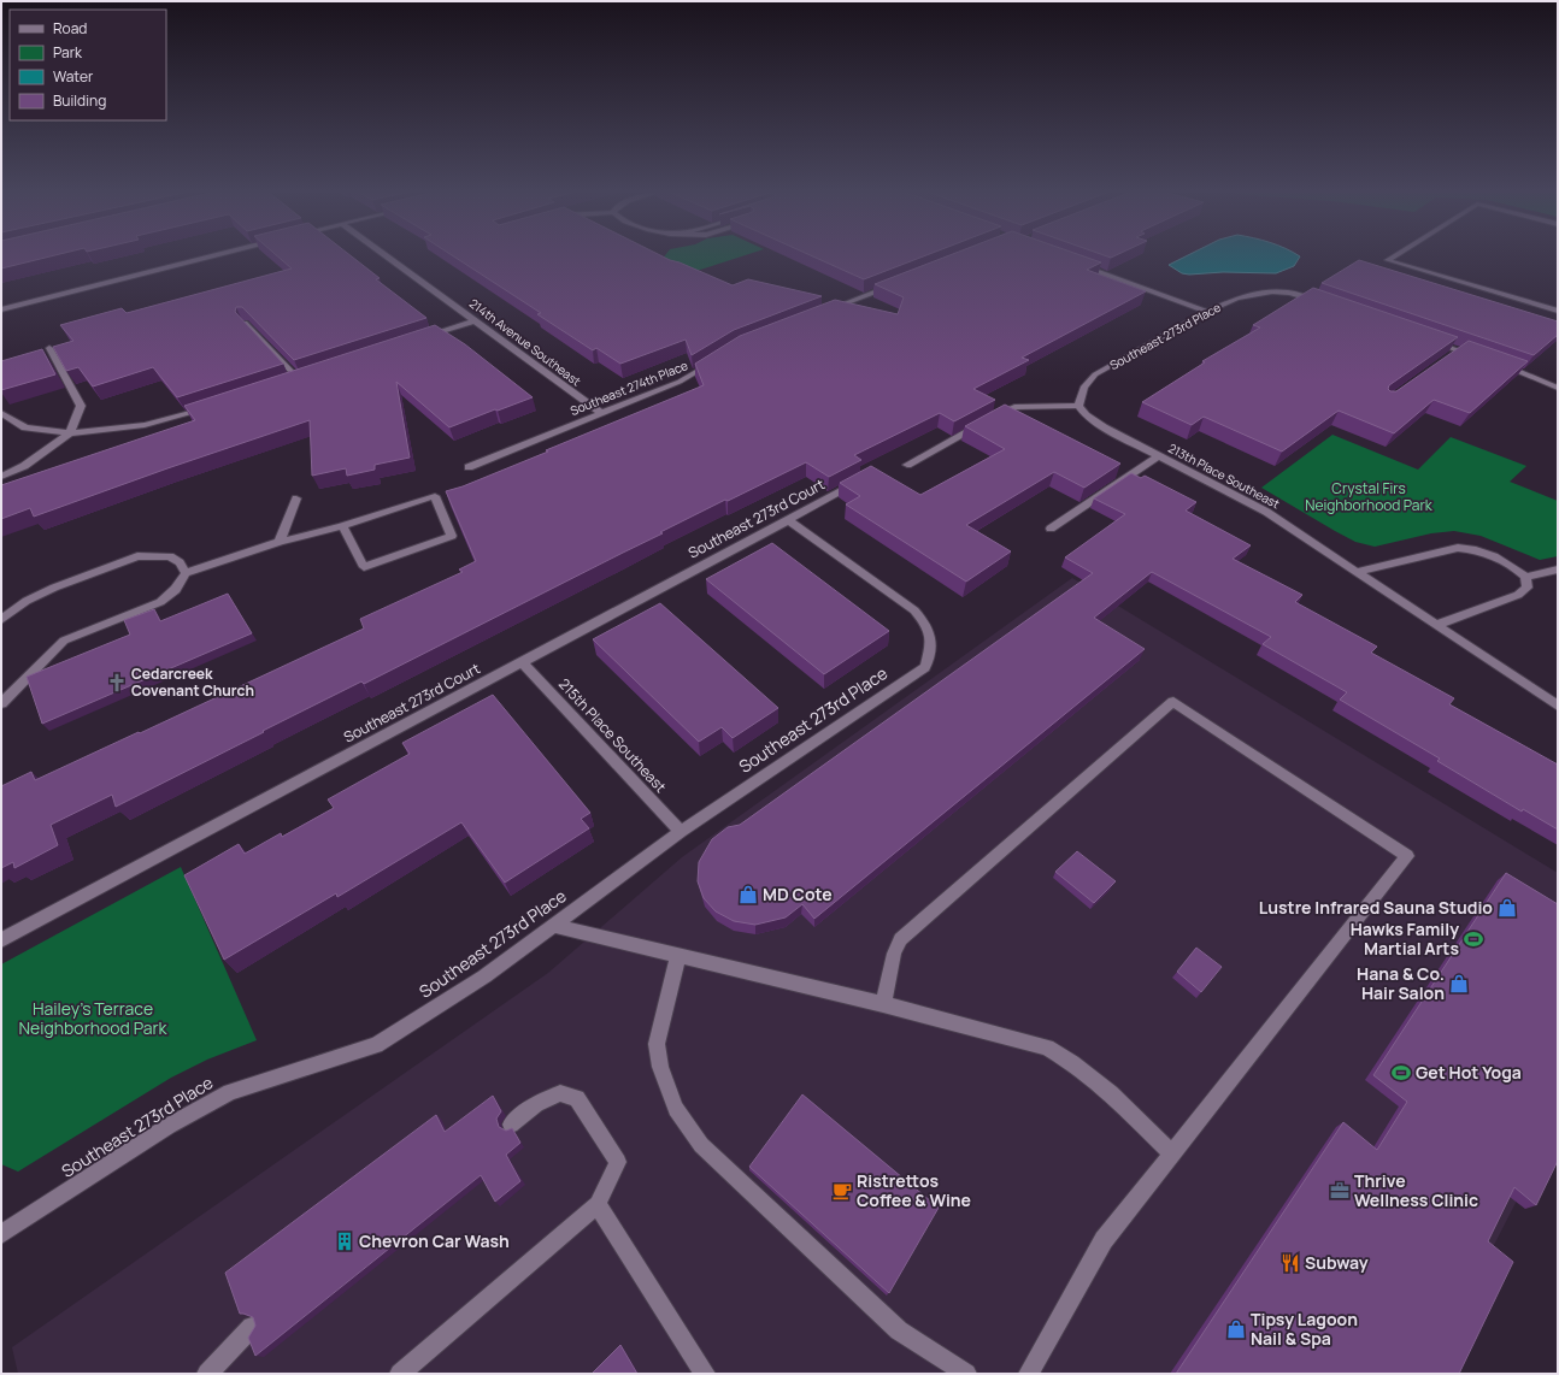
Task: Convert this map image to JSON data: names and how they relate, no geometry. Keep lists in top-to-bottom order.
{
  "streets": {
    "street": [
      "Southeast 273rd Place",
      "214th Avenue Southeast",
      "Southeast 274th Place",
      "213th Place Southeast",
      "Southeast 273rd Court",
      "215th Place Southeast"
    ]
  },
  "crossings": [
    ["Southeast 273rd Place", "213th Place Southeast"],
    ["Southeast 273rd Place", "Southeast 273rd Court"],
    ["Southeast 273rd Place", "215th Place Southeast"],
    ["214th Avenue Southeast", "Southeast 274th Place"],
    ["Southeast 273rd Court", "215th Place Southeast"]
  ],
  "parks": ["Crystal Firs Neighborhood Park", "Hailey's Terrace Neighborhood Park"],
  "places": {
    "church": ["Cedarcreek Covenant Church"],
    "shop": [
      "MD Cote",
      "Lustre Infrared Sauna Studio",
      "Hana & Co. Hair Salon",
      "Tipsy Lagoon Nail & Spa"
    ],
    "sports": ["Hawks Family Martial Arts", "Get Hot Yoga"],
    "cafe": ["Ristrettos Coffee & Wine"],
    "office": ["Thrive Wellness Clinic"],
    "building": ["Chevron Car Wash"],
    "restaurant": ["Subway"]
  },
  "legend": [
    "Road",
    "Park",
    "Water",
    "Building"
  ]
}
